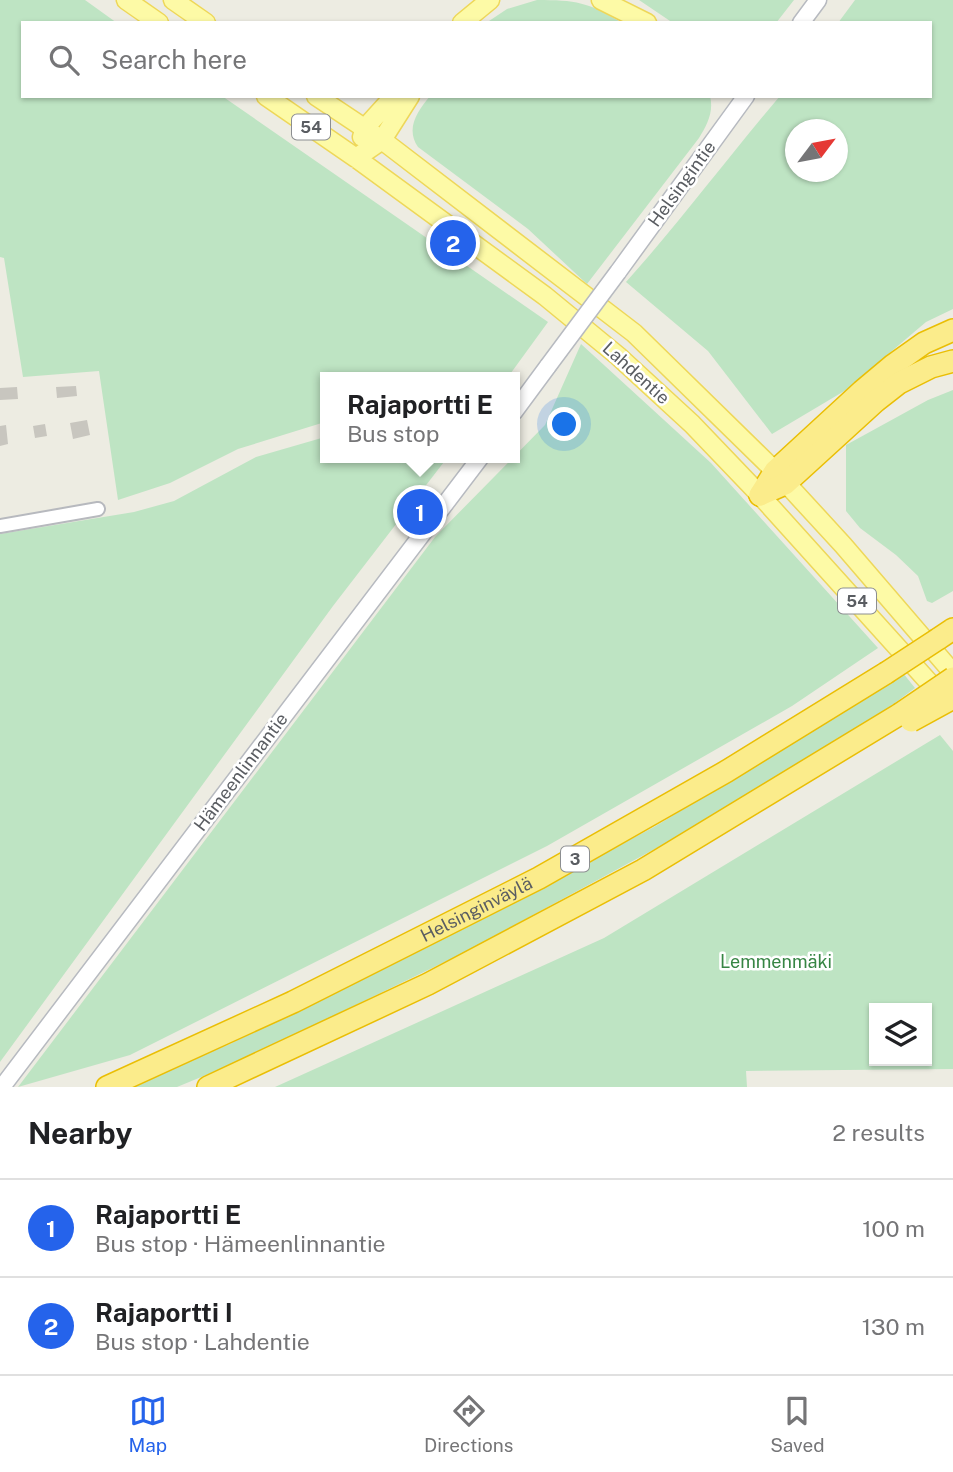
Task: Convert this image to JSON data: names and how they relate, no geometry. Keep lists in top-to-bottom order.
{
  "streets": {
    "highway": ["3", "Helsinginväylä"],
    "main road": [
      "54",
      "Helsingintie",
      "Lahdentie",
      "Hämeenlinnantie"
    ]
  },
  "crossings": [
    ["Lahdentie", "3"]
  ],
  "parks": ["Lemmenmäki"],
  "north": "top right",
  "page": {
    "search": "Search here",
    "pins": ["2", "1"],
    "popup": ["Rajaportti E", "Bus stop"],
    "heading": ["Nearby", "2 results"],
    "list": [
      {
        "mark": "1",
        "name": "Rajaportti E",
        "note": "Bus stop · Hämeenlinnantie",
        "value": "100 m"
      },
      {
        "mark": "2",
        "name": "Rajaportti I",
        "note": "Bus stop · Lahdentie",
        "value": "130 m"
      }
    ],
    "nav": ["Map", "Directions", "Saved"]
  }
}
